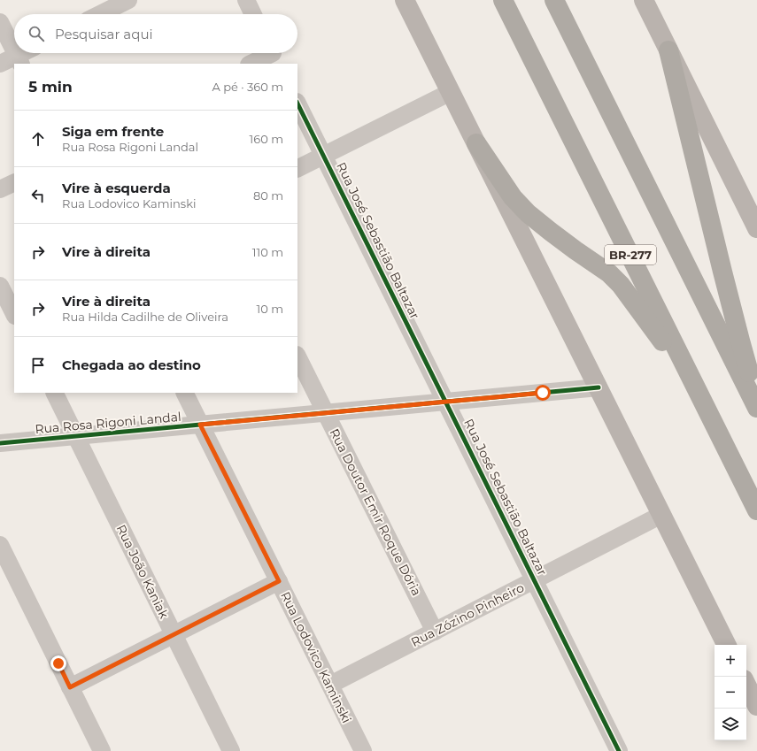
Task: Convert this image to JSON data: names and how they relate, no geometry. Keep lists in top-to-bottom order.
{
  "streets": {
    "highway": ["BR-277"],
    "street": [
      "Rua José Sebastião Baltazar",
      "Rua Rosa Rigoni Landal",
      "Rua Doutor Emir Roque Dória",
      "Rua João Kaniak",
      "Rua Zózino Pinheiro",
      "Rua Lodovico Kaminski"
    ]
  },
  "crossings": [
    ["Rua José Sebastião Baltazar", "Rua Rosa Rigoni Landal"],
    ["Rua José Sebastião Baltazar", "Rua Zózino Pinheiro"],
    ["Rua Rosa Rigoni Landal", "Rua Doutor Emir Roque Dória"],
    ["Rua Rosa Rigoni Landal", "Rua João Kaniak"],
    ["Rua Rosa Rigoni Landal", "Rua Lodovico Kaminski"],
    ["Rua Doutor Emir Roque Dória", "Rua Zózino Pinheiro"],
    ["Rua Zózino Pinheiro", "Rua Lodovico Kaminski"]
  ],
  "page": {
    "search": "Pesquisar aqui",
    "heading": ["5 min", "A pé · 360 m"],
    "list": [
      ["Siga em frente", "Rua Rosa Rigoni Landal", "160 m"],
      ["Vire à esquerda", "Rua Lodovico Kaminski", "80 m"],
      ["Vire à direita", "110 m"],
      ["Vire à direita", "Rua Hilda Cadilhe de Oliveira", "10 m"],
      "Chegada ao destino"
    ],
    "map_buttons": ["+", "−"]
  }
}
